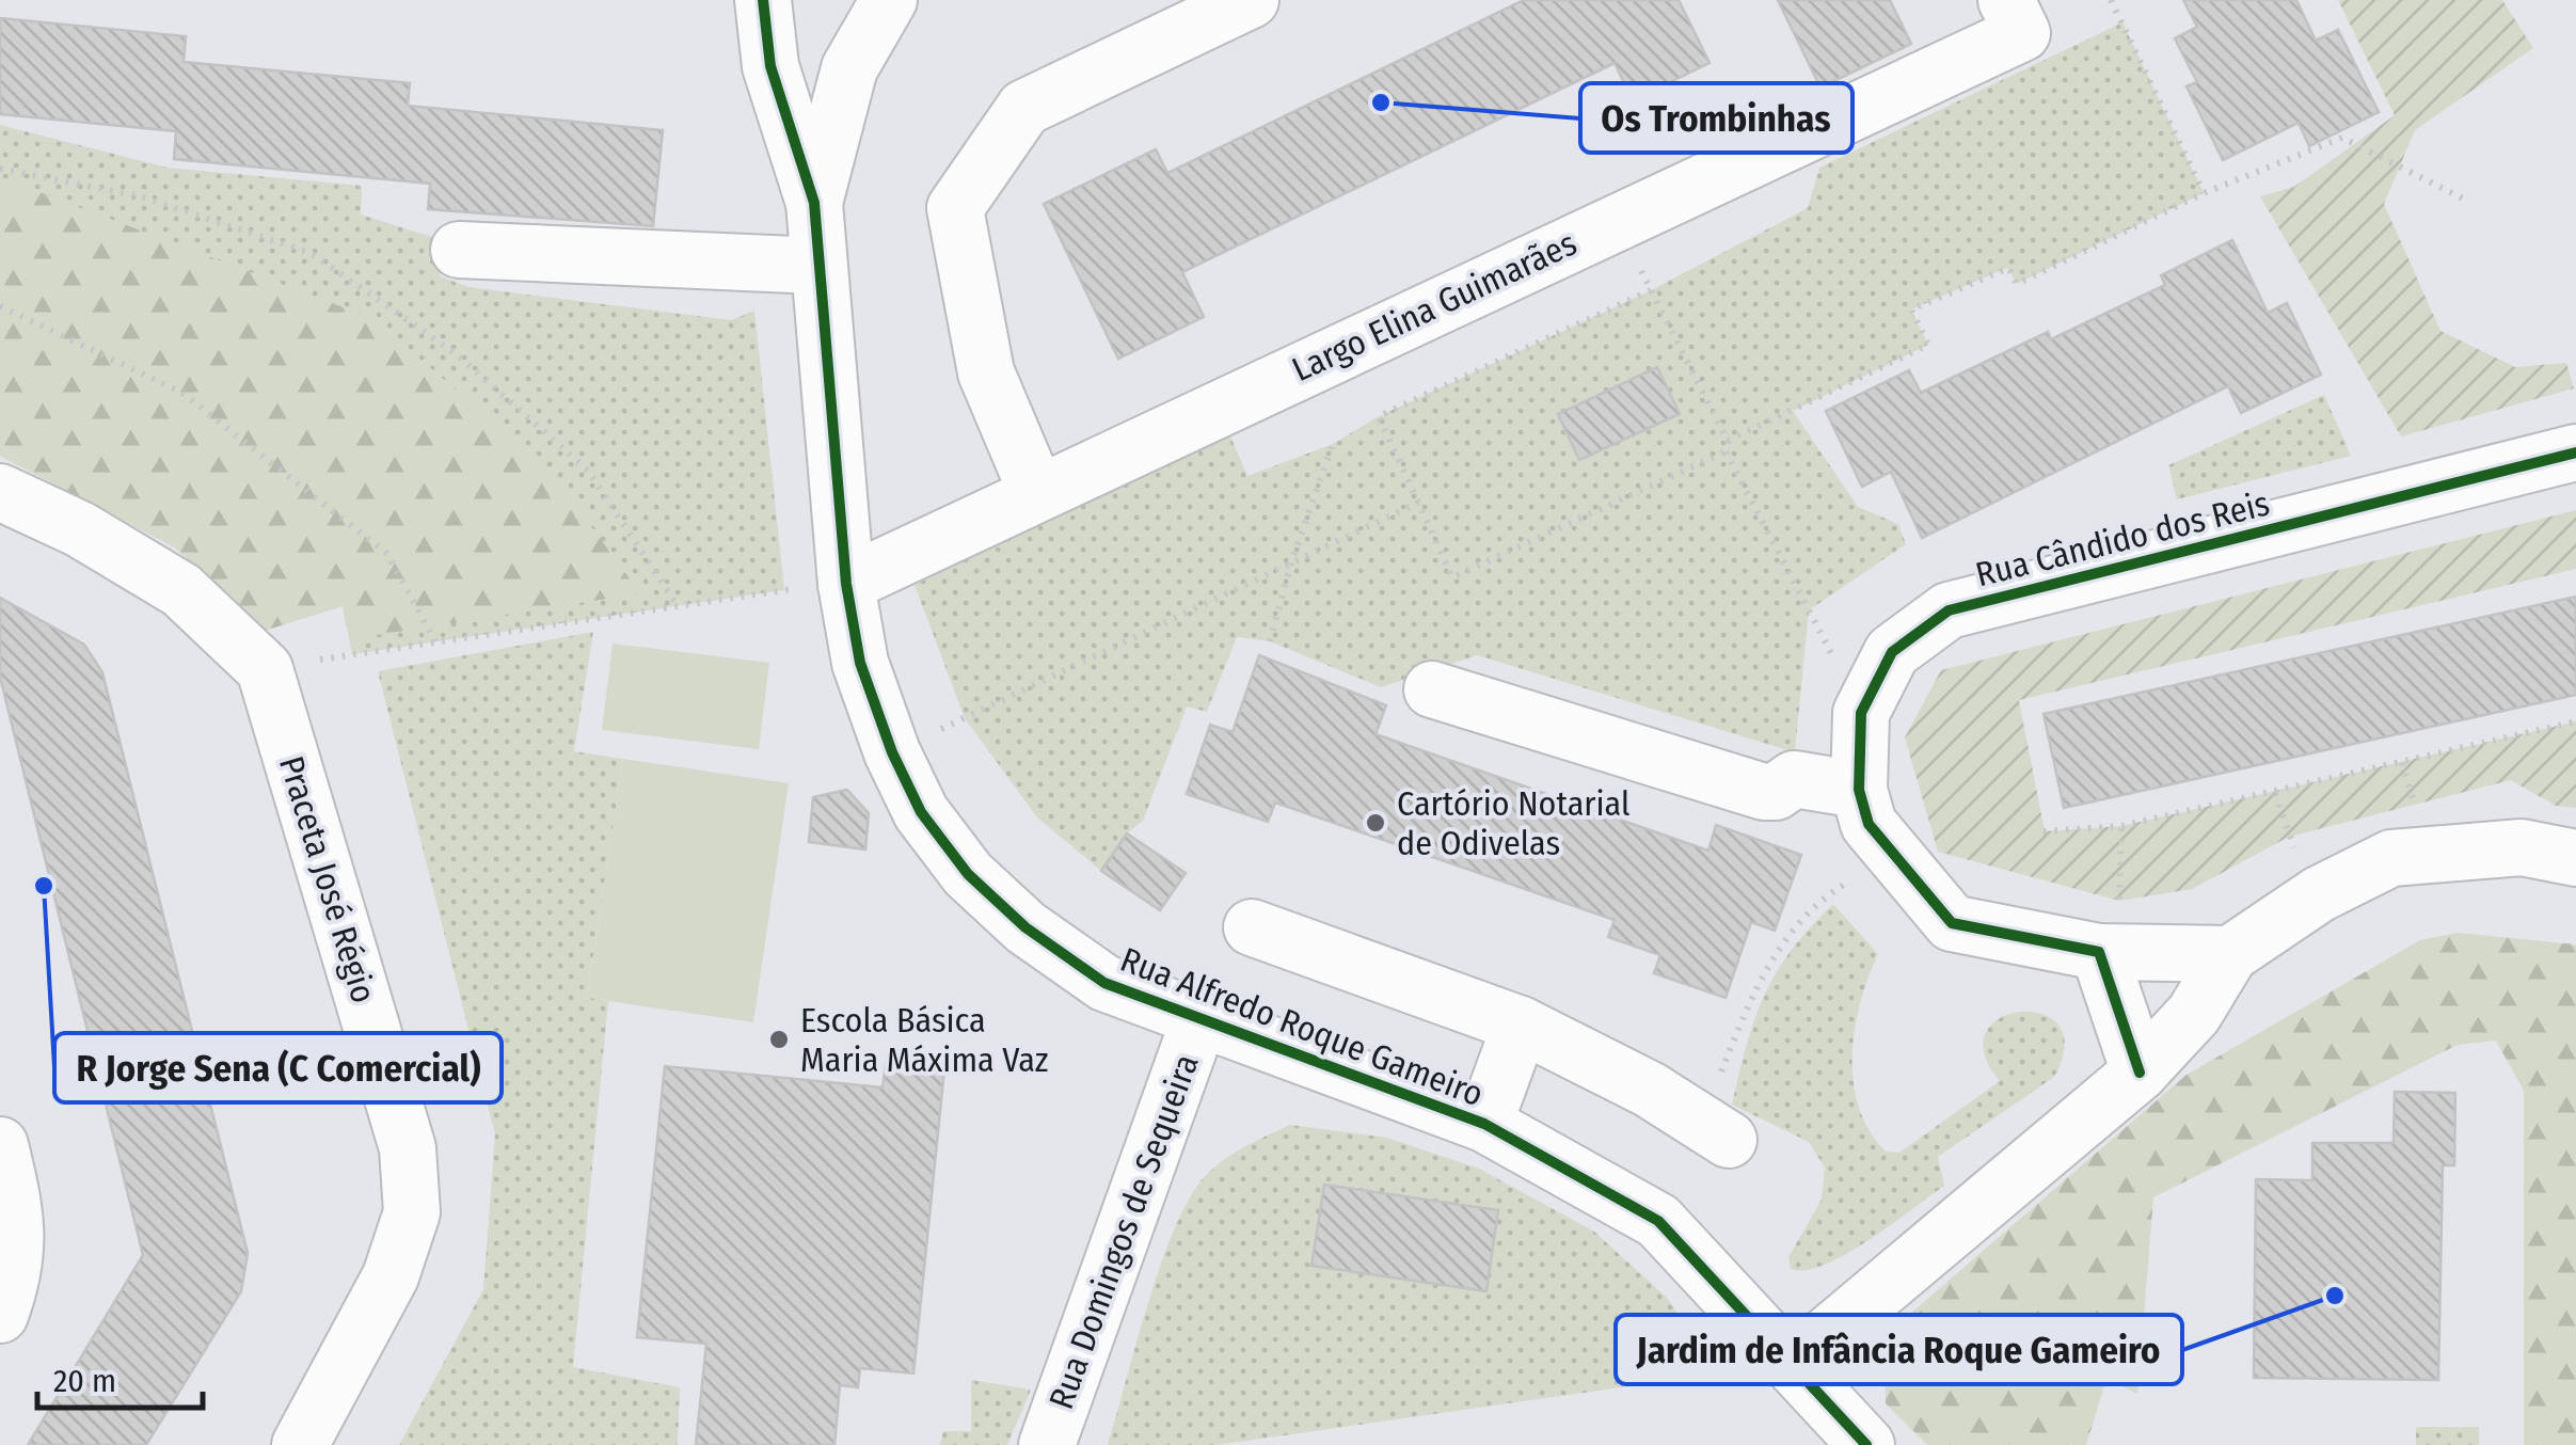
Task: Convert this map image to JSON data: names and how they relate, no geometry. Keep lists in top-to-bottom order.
{
  "streets": {
    "street": [
      "Largo Elina Guimarães",
      "Rua Cândido dos Reis",
      "Praceta José Régio",
      "Rua Alfredo Roque Gameiro",
      "Rua Domingos de Sequeira"
    ]
  },
  "crossings": [
    ["Largo Elina Guimarães", "Rua Alfredo Roque Gameiro"],
    ["Rua Alfredo Roque Gameiro", "Rua Domingos de Sequeira"]
  ],
  "places": [
    "Os Trombinhas",
    "Cartório Notarial de Odivelas",
    "R Jorge Sena (C Comercial)",
    "Escola Básica Maria Máxima Vaz",
    "Jardim de Infância Roque Gameiro"
  ],
  "scale_bar": "20 m"
}
